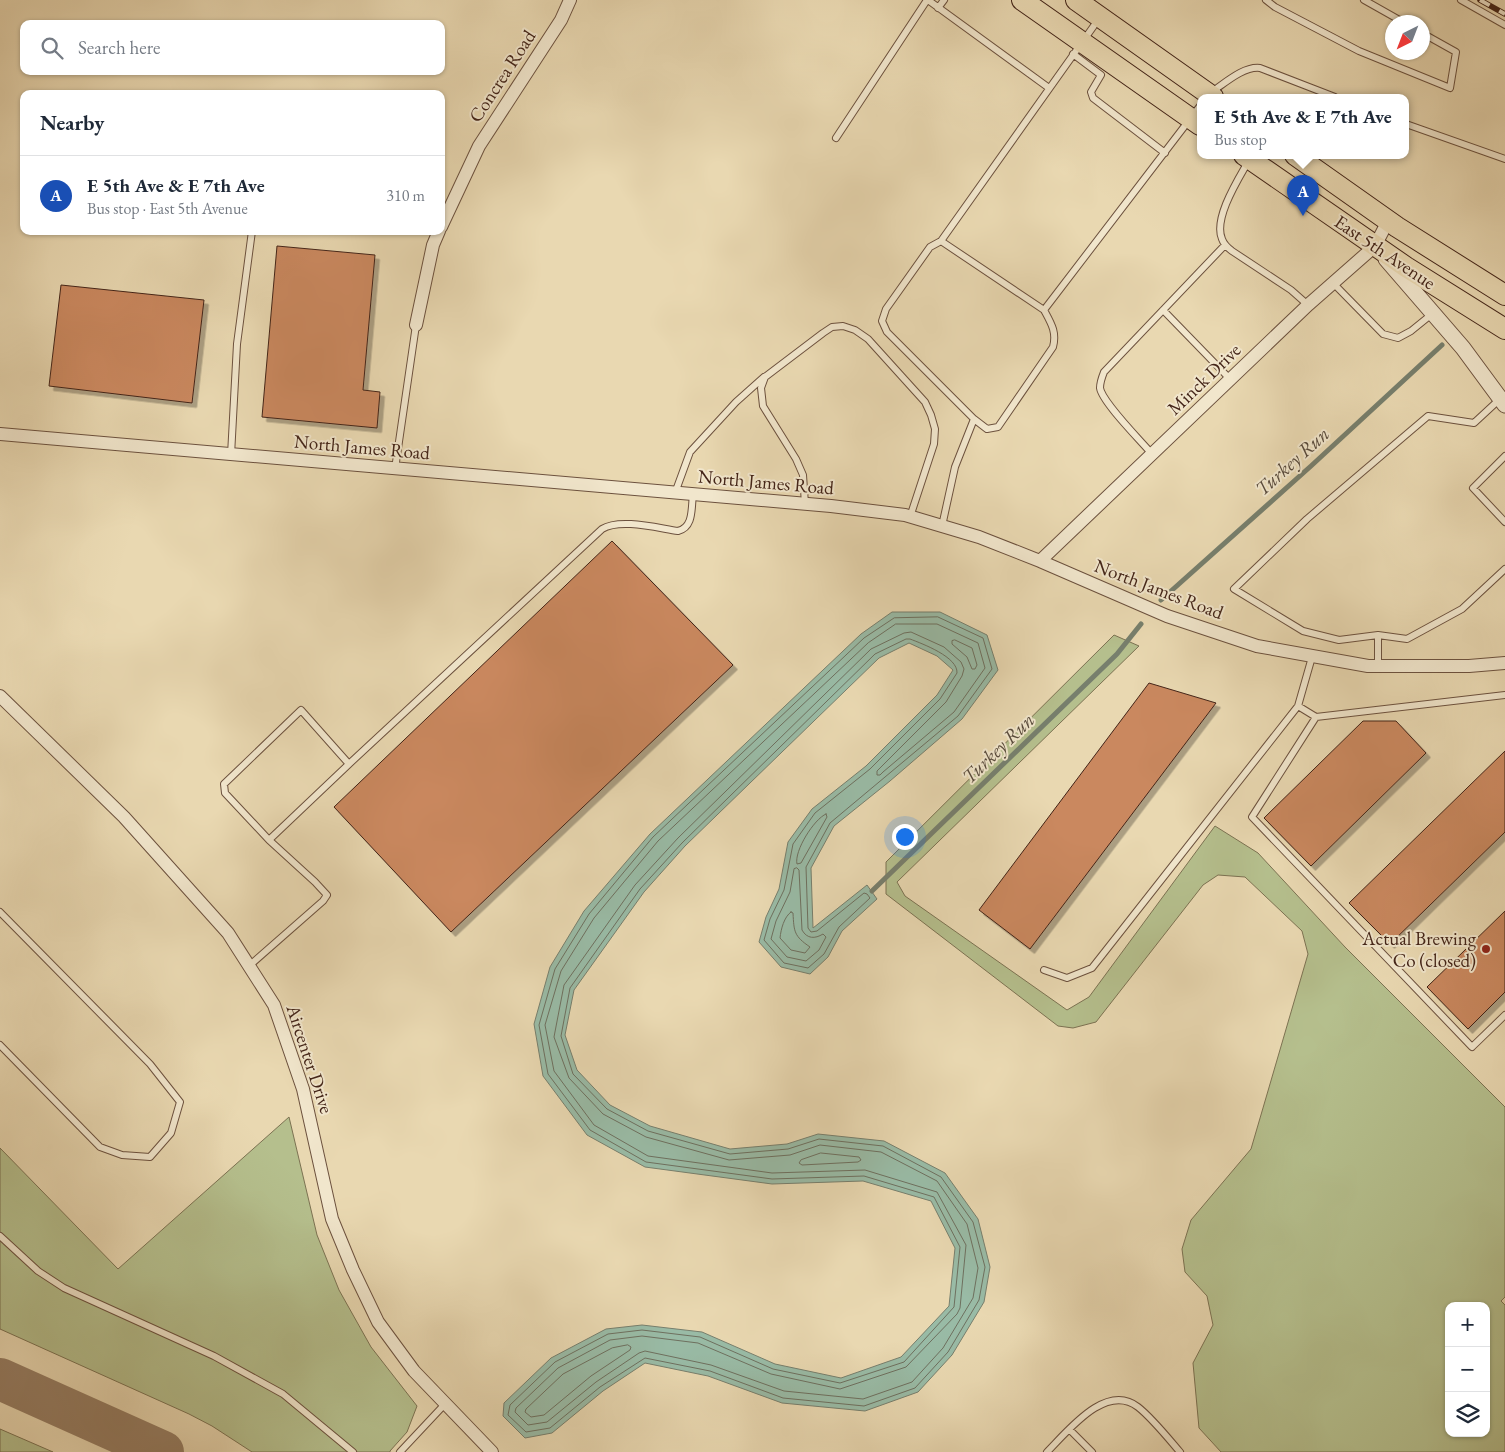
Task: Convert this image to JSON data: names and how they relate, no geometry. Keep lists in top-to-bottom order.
{
  "streets": {
    "main road": ["East 5th Avenue"],
    "street": [
      "Concrea Road",
      "Minck Drive",
      "North James Road",
      "Aircenter Drive"
    ]
  },
  "crossings": [
    ["East 5th Avenue", "Minck Drive"],
    ["Minck Drive", "North James Road"]
  ],
  "water": ["Turkey Run"],
  "places": ["Actual Brewing Co (closed)"],
  "north": "bottom left",
  "page": {
    "search": "Search here",
    "heading": "Nearby",
    "popup": ["E 5th Ave & E 7th Ave", "Bus stop"],
    "list": [
      {
        "mark": "A",
        "name": "E 5th Ave & E 7th Ave",
        "note": "Bus stop · East 5th Avenue",
        "value": "310 m"
      }
    ],
    "pins": "A",
    "map_buttons": ["+", "−"]
  }
}
